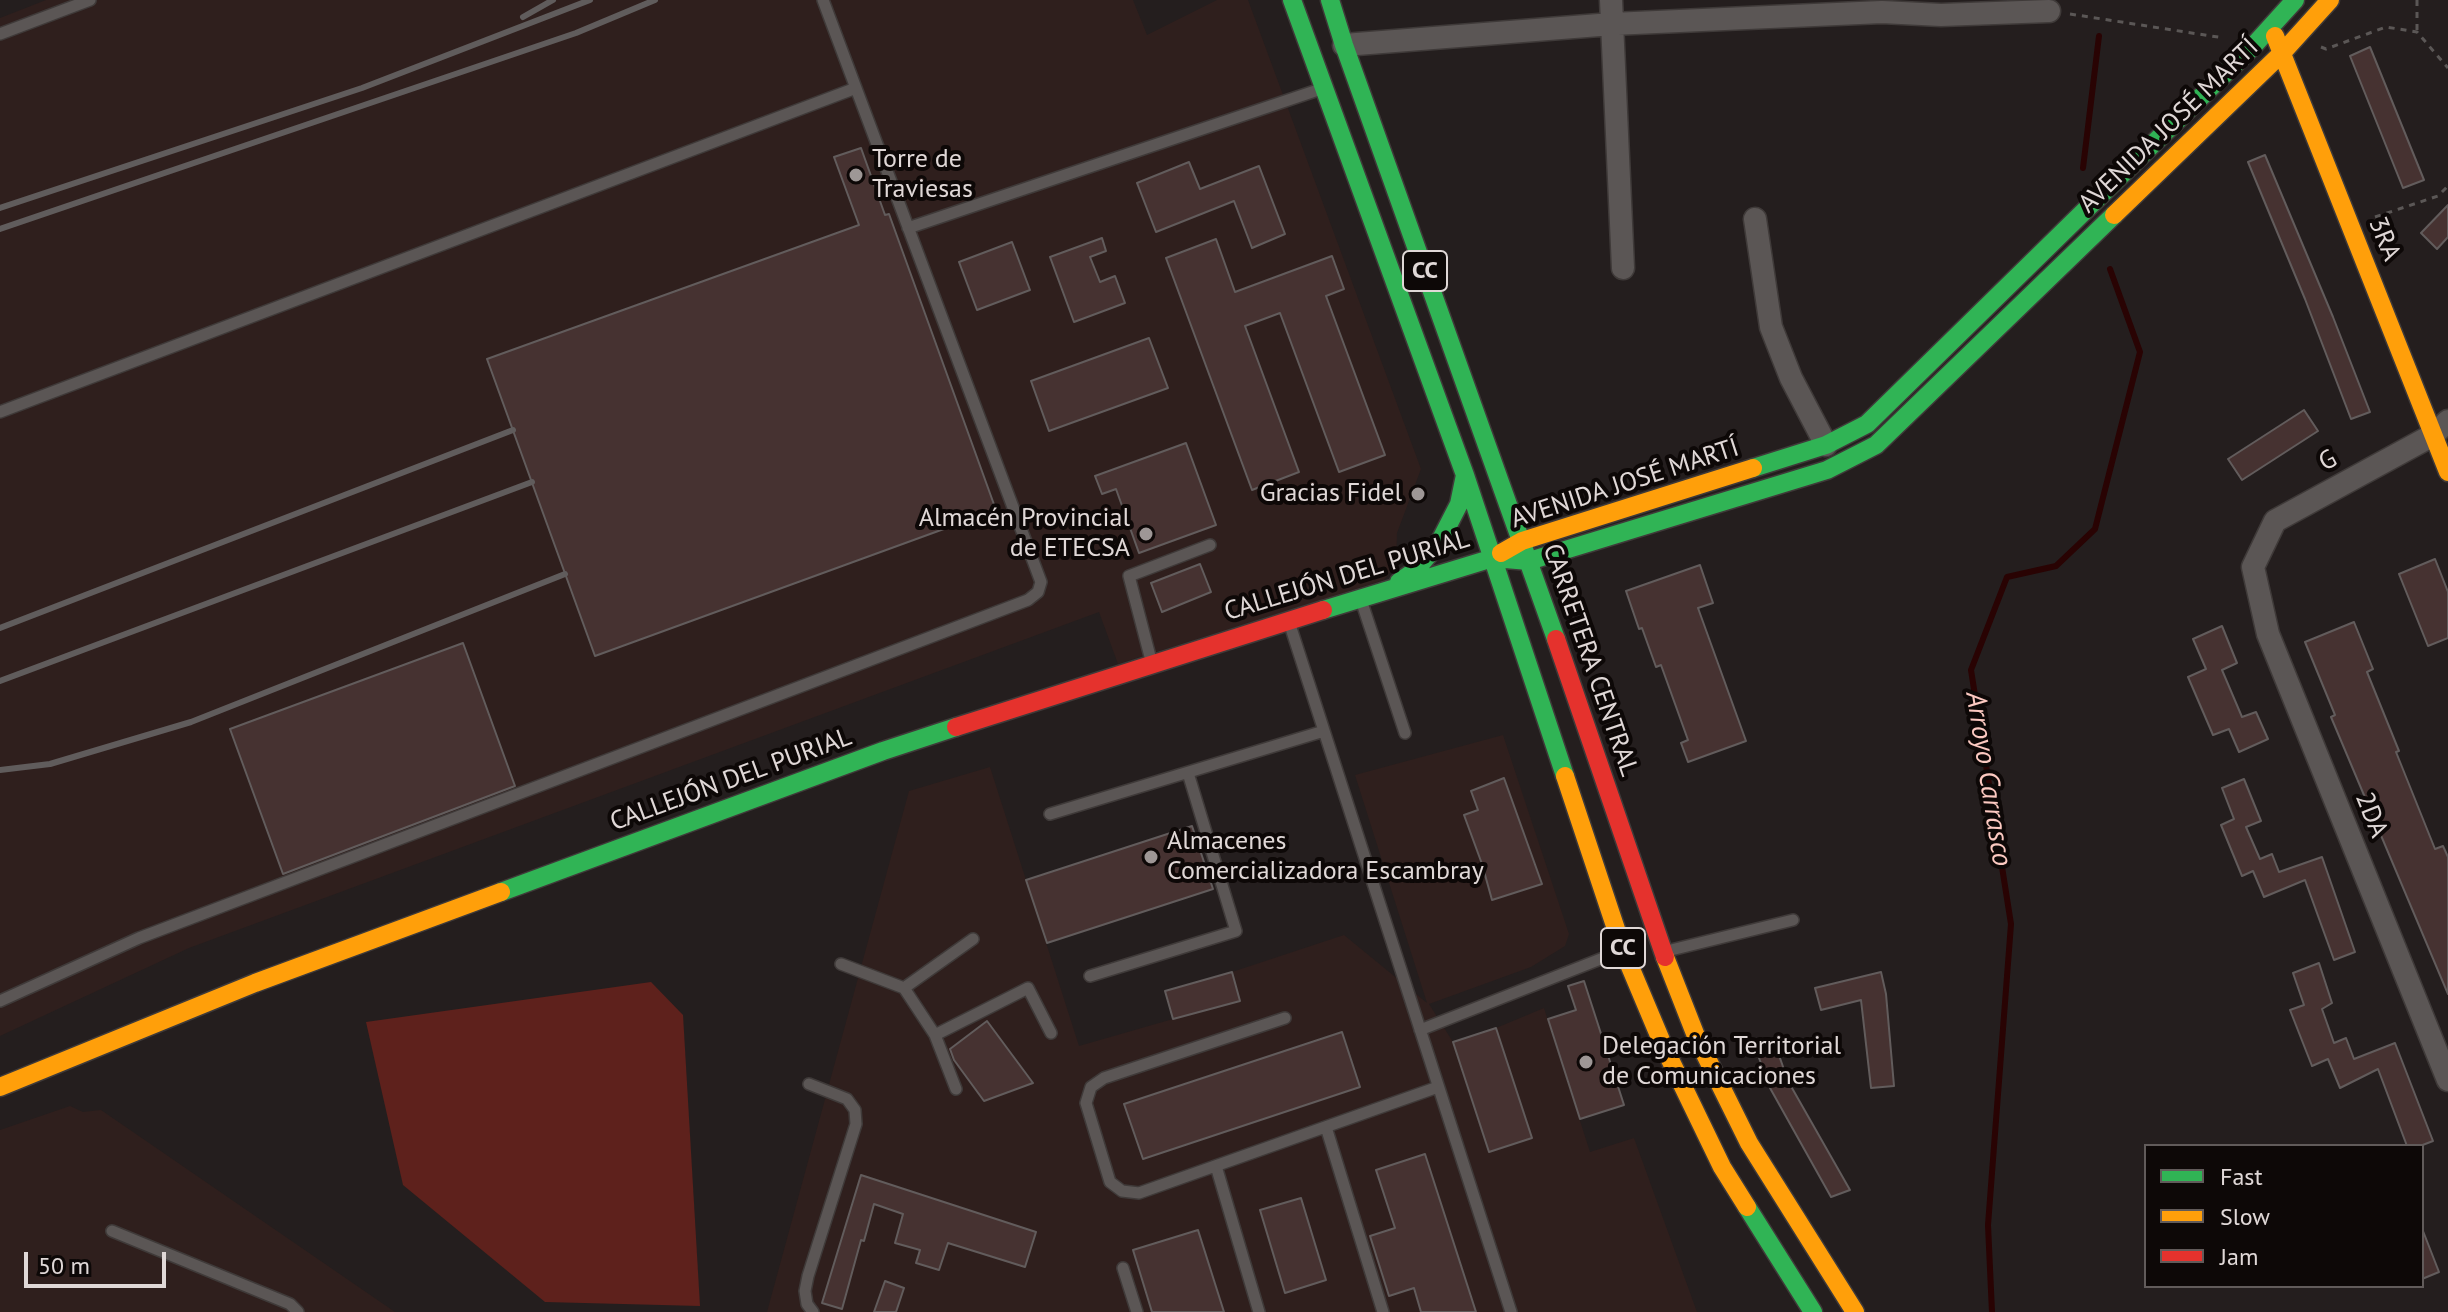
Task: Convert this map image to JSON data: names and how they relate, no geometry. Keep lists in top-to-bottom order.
{
  "streets": {
    "main road": [
      "AVENIDA JOSÉ MARTÍ",
      "3RA",
      "CC",
      "CALLEJÓN DEL PURIAL",
      "CARRETERA CENTRAL"
    ],
    "street": ["G", "2DA"]
  },
  "crossings": [
    ["AVENIDA JOSÉ MARTÍ", "3RA"],
    ["AVENIDA JOSÉ MARTÍ", "CC"],
    ["AVENIDA JOSÉ MARTÍ", "CALLEJÓN DEL PURIAL"],
    ["AVENIDA JOSÉ MARTÍ", "CARRETERA CENTRAL"],
    ["3RA", "G"],
    ["CC", "CALLEJÓN DEL PURIAL"],
    ["G", "2DA"]
  ],
  "water": ["Arroyo Carrasco"],
  "places": [
    "Torre de Traviesas",
    "Gracias Fidel",
    "Almacén Provincial de ETECSA",
    "Almacenes Comercializadora Escambray",
    "Delegación Territorial de Comunicaciones"
  ],
  "legend": ["Fast", "Slow", "Jam"],
  "scale_bar": "50 m"
}
